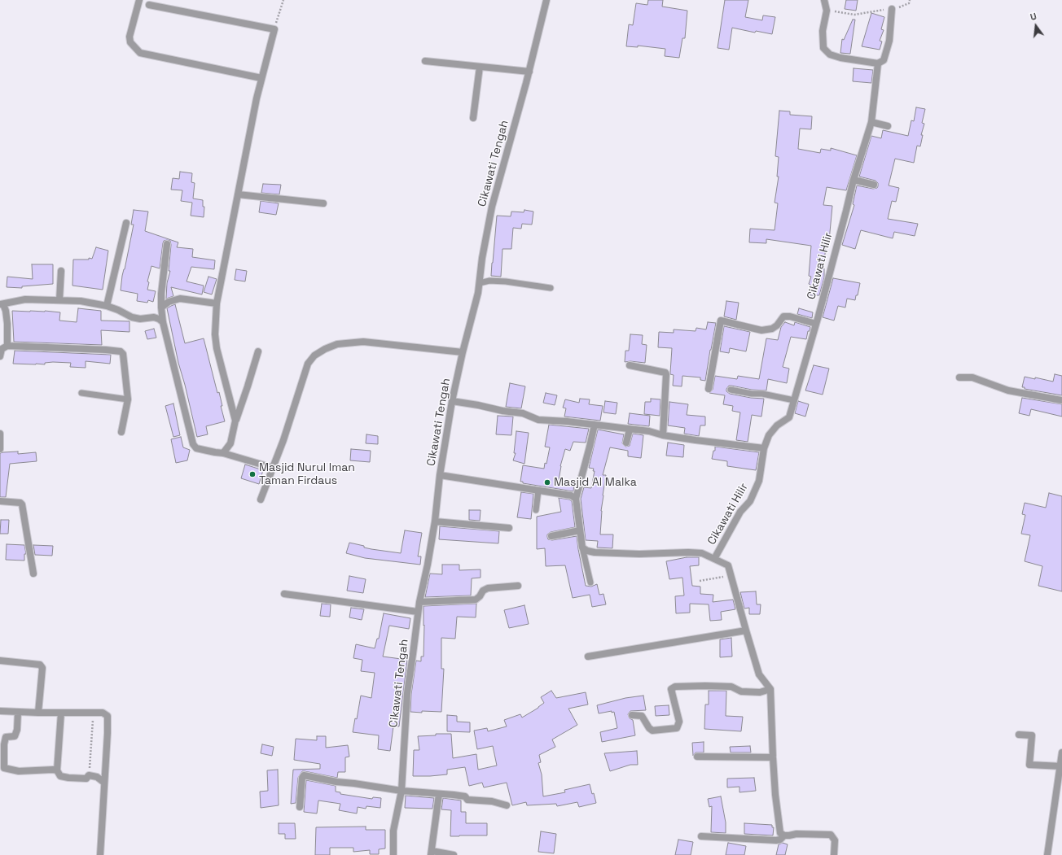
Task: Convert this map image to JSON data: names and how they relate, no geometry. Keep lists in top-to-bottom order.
{
  "streets": {
    "street": ["Cikawati Tengah", "Cikawati Hilir"]
  },
  "places": ["Masjid Nurul Iman Taman Firdaus", "Masjid Al Malka"],
  "north": "top"
}
